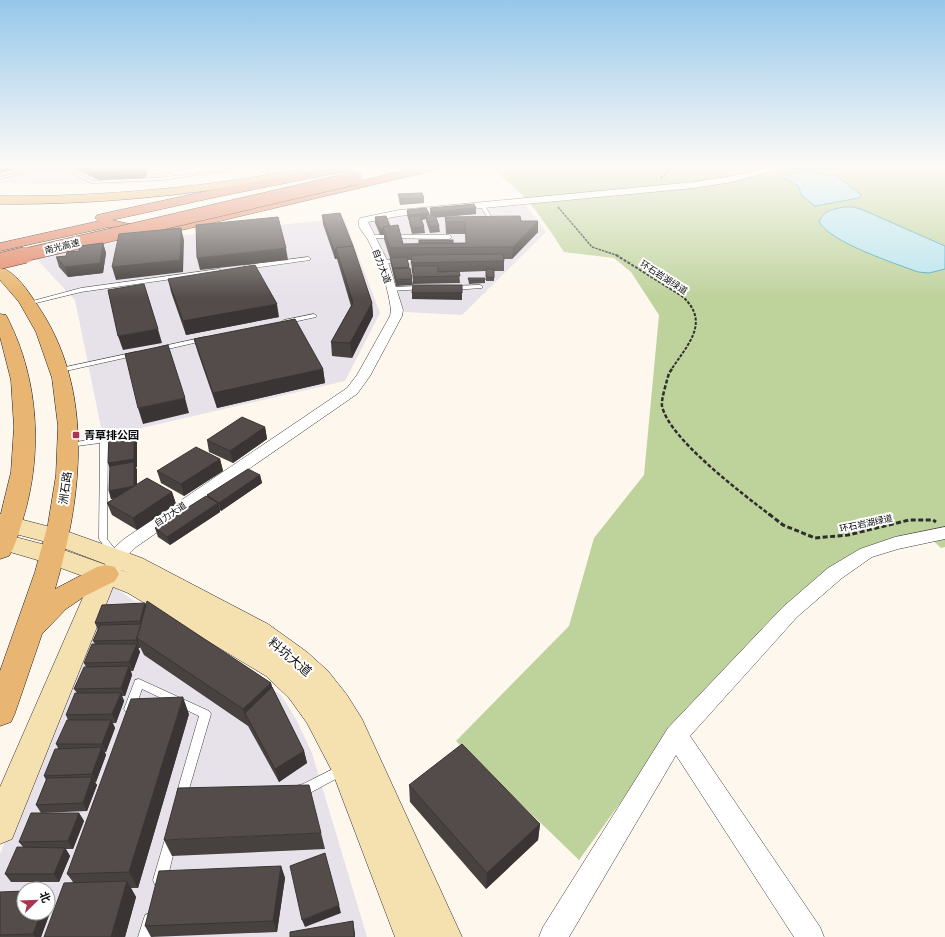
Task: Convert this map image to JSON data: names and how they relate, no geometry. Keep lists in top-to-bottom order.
{
  "streets": {
    "highway": ["南光高速"],
    "main road": ["洲石路"],
    "street": ["自力大道", "料坑大道"],
    "path": ["环石岩湖绿道"]
  },
  "crossings": [
    ["自力大道", "料坑大道"],
    ["洲石路", "料坑大道"]
  ],
  "places": {
    "transit": ["青草排公园"]
  },
  "north": "top right"
}
